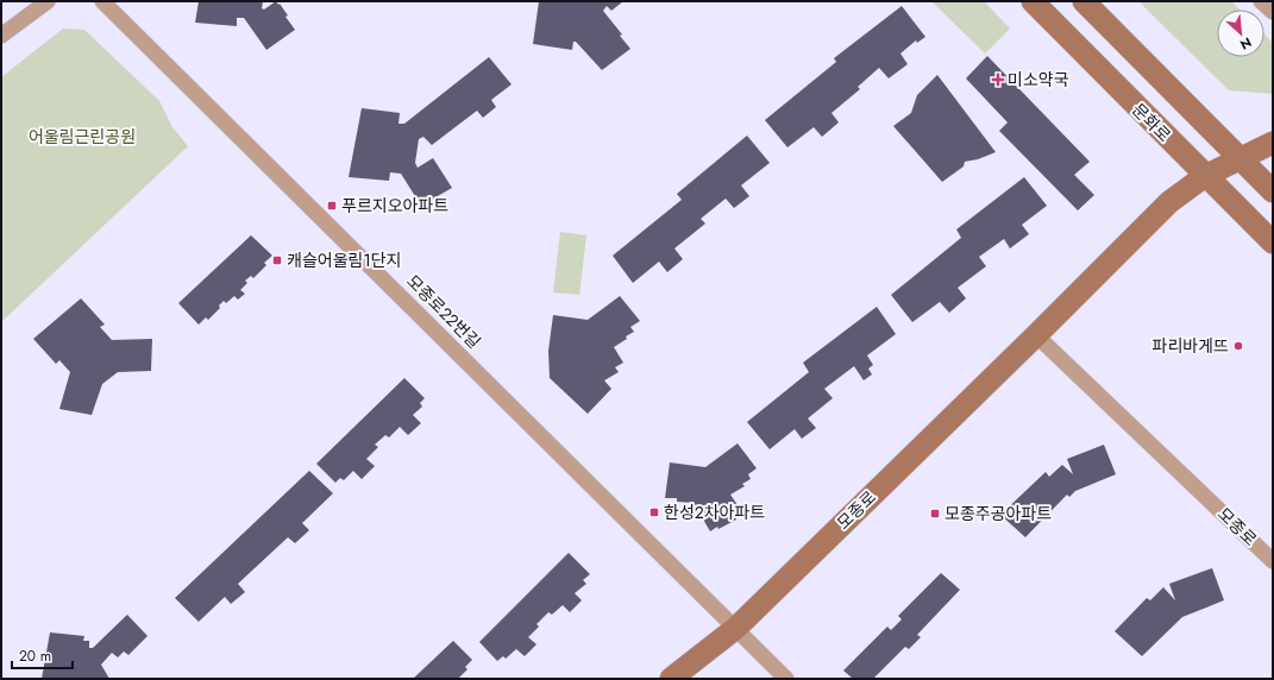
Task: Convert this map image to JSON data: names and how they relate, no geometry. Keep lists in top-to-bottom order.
{
  "streets": {
    "street": ["문화로", "모종로22번길", "모종로"]
  },
  "crossings": [
    ["문화로", "모종로"],
    ["모종로22번길", "모종로"]
  ],
  "parks": ["어울림근린공원"],
  "places": {
    "health": ["미소약국"],
    "transit": [
      "푸르지오아파트",
      "캐슬어울림1단지",
      "한성2차아파트",
      "모종주공아파트"
    ],
    "other": ["파리바게뜨"]
  },
  "scale_bar": "20 m",
  "north": "bottom right"
}
